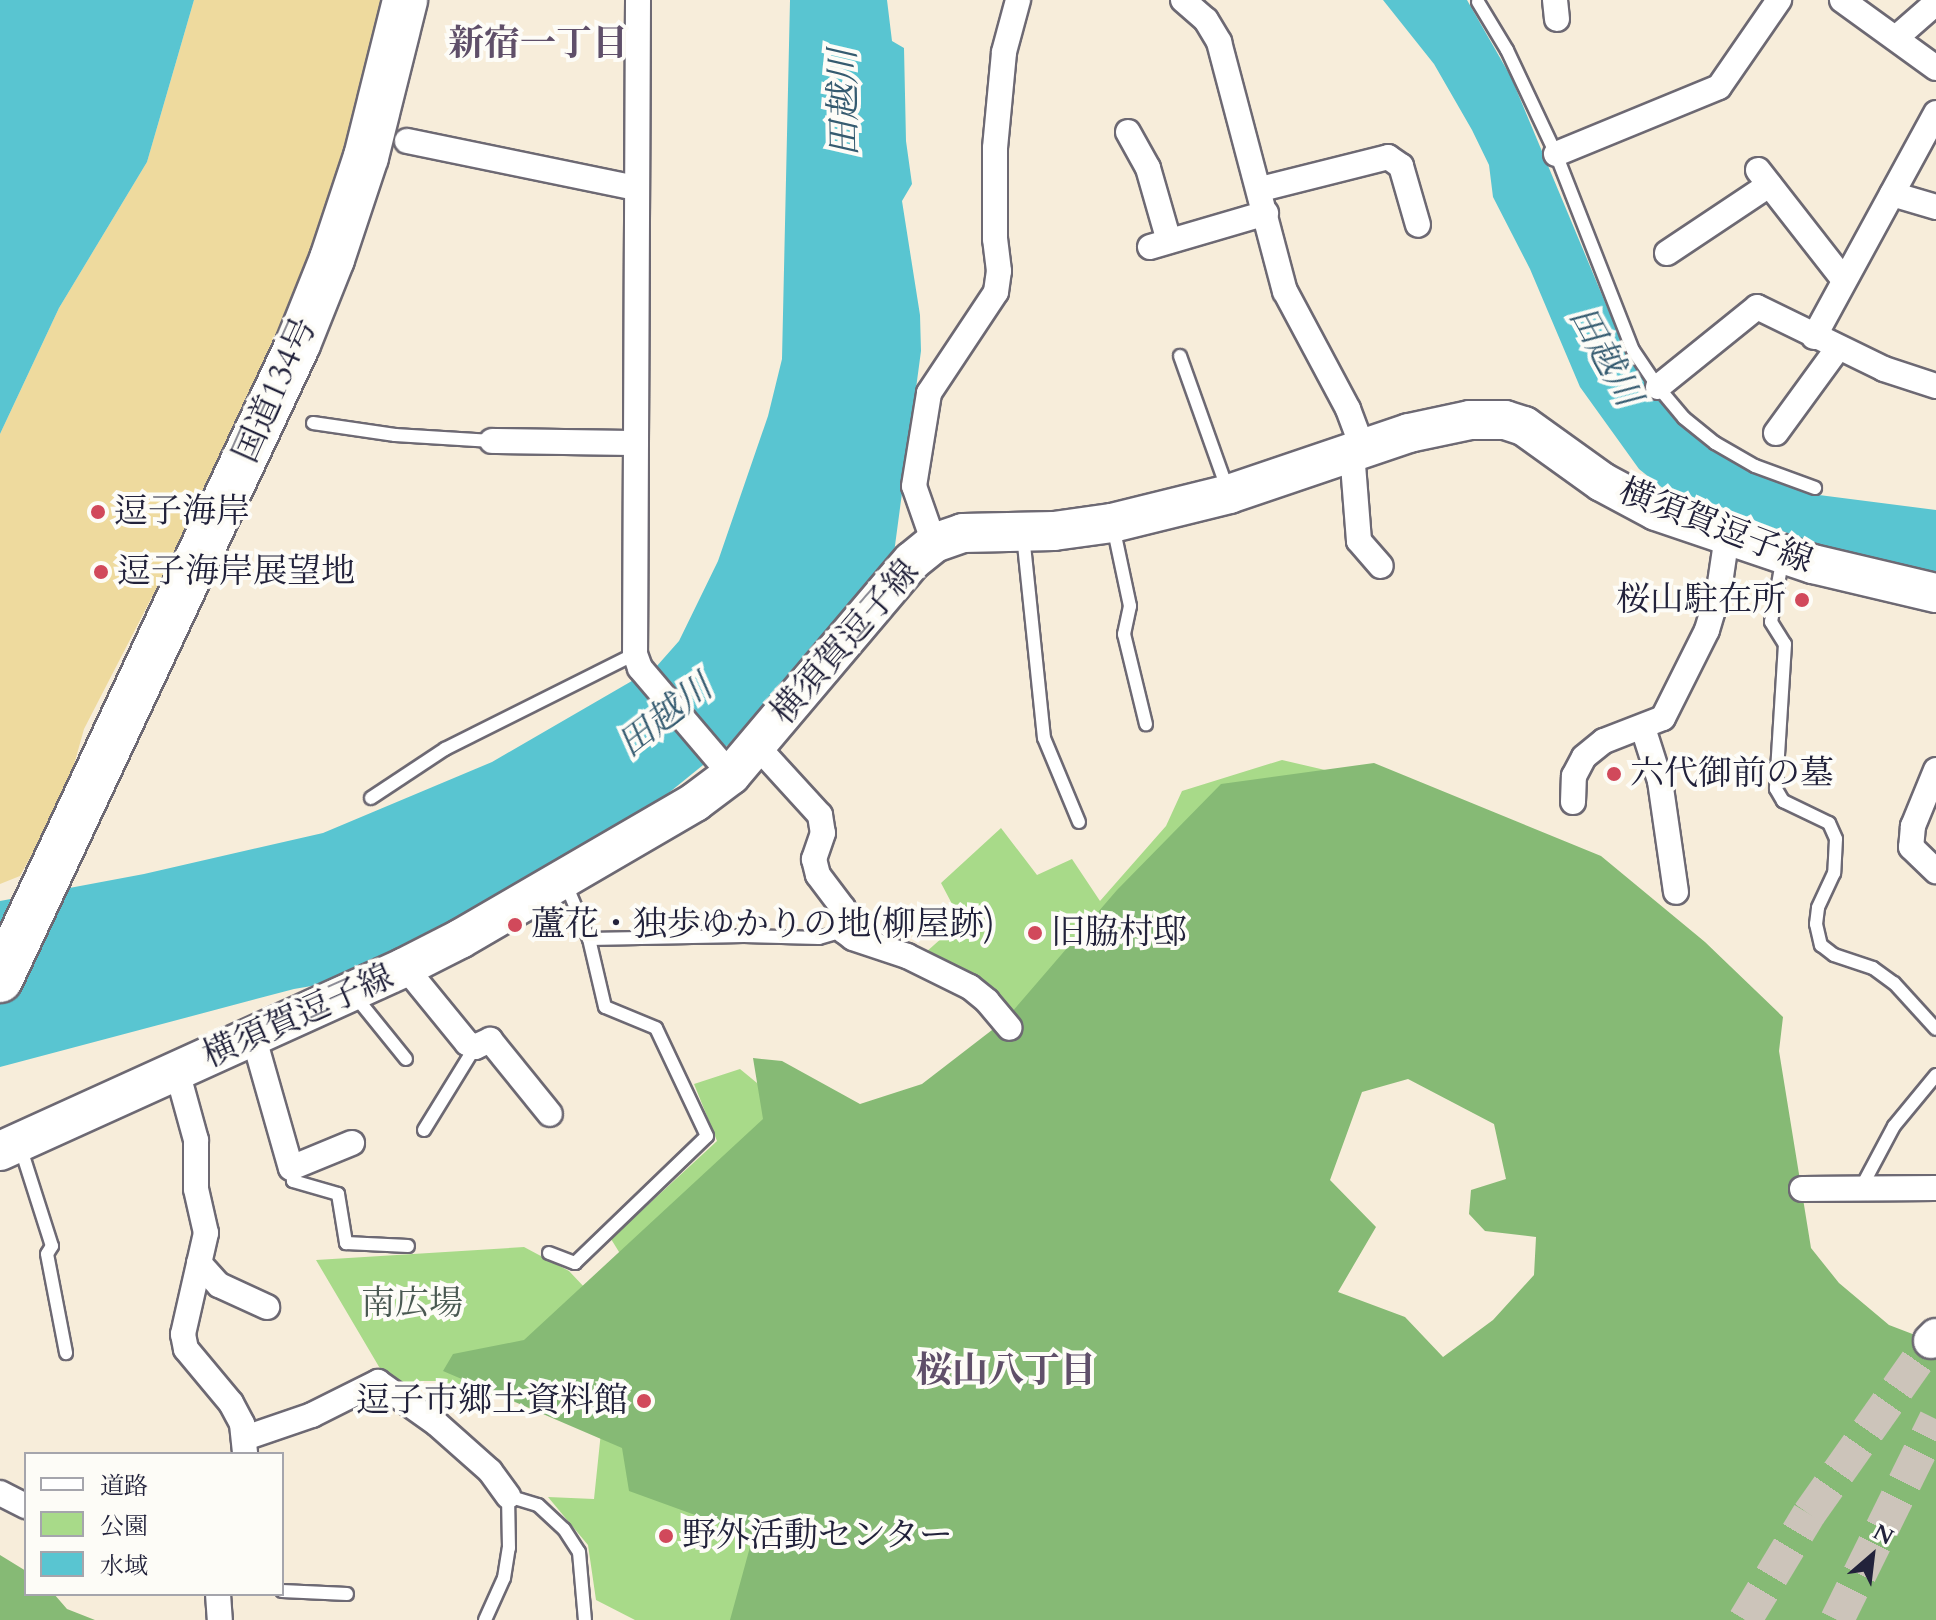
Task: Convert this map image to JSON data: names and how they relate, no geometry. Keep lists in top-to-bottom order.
{
  "streets": {
    "highway": ["国道134号"],
    "main road": ["横須賀逗子線"]
  },
  "districts": ["新宿一丁目", "桜山八丁目"],
  "water": ["田越川"],
  "parks": ["南広場"],
  "places": [
    "逗子海岸",
    "逗子海岸展望地",
    "桜山駐在所",
    "六代御前の墓",
    "蘆花・独歩ゆかりの地(柳屋跡)",
    "旧脇村邸",
    "逗子市郷土資料館",
    "野外活動センター"
  ],
  "legend": ["道路", "公園", "水域"],
  "north": "top right"
}
